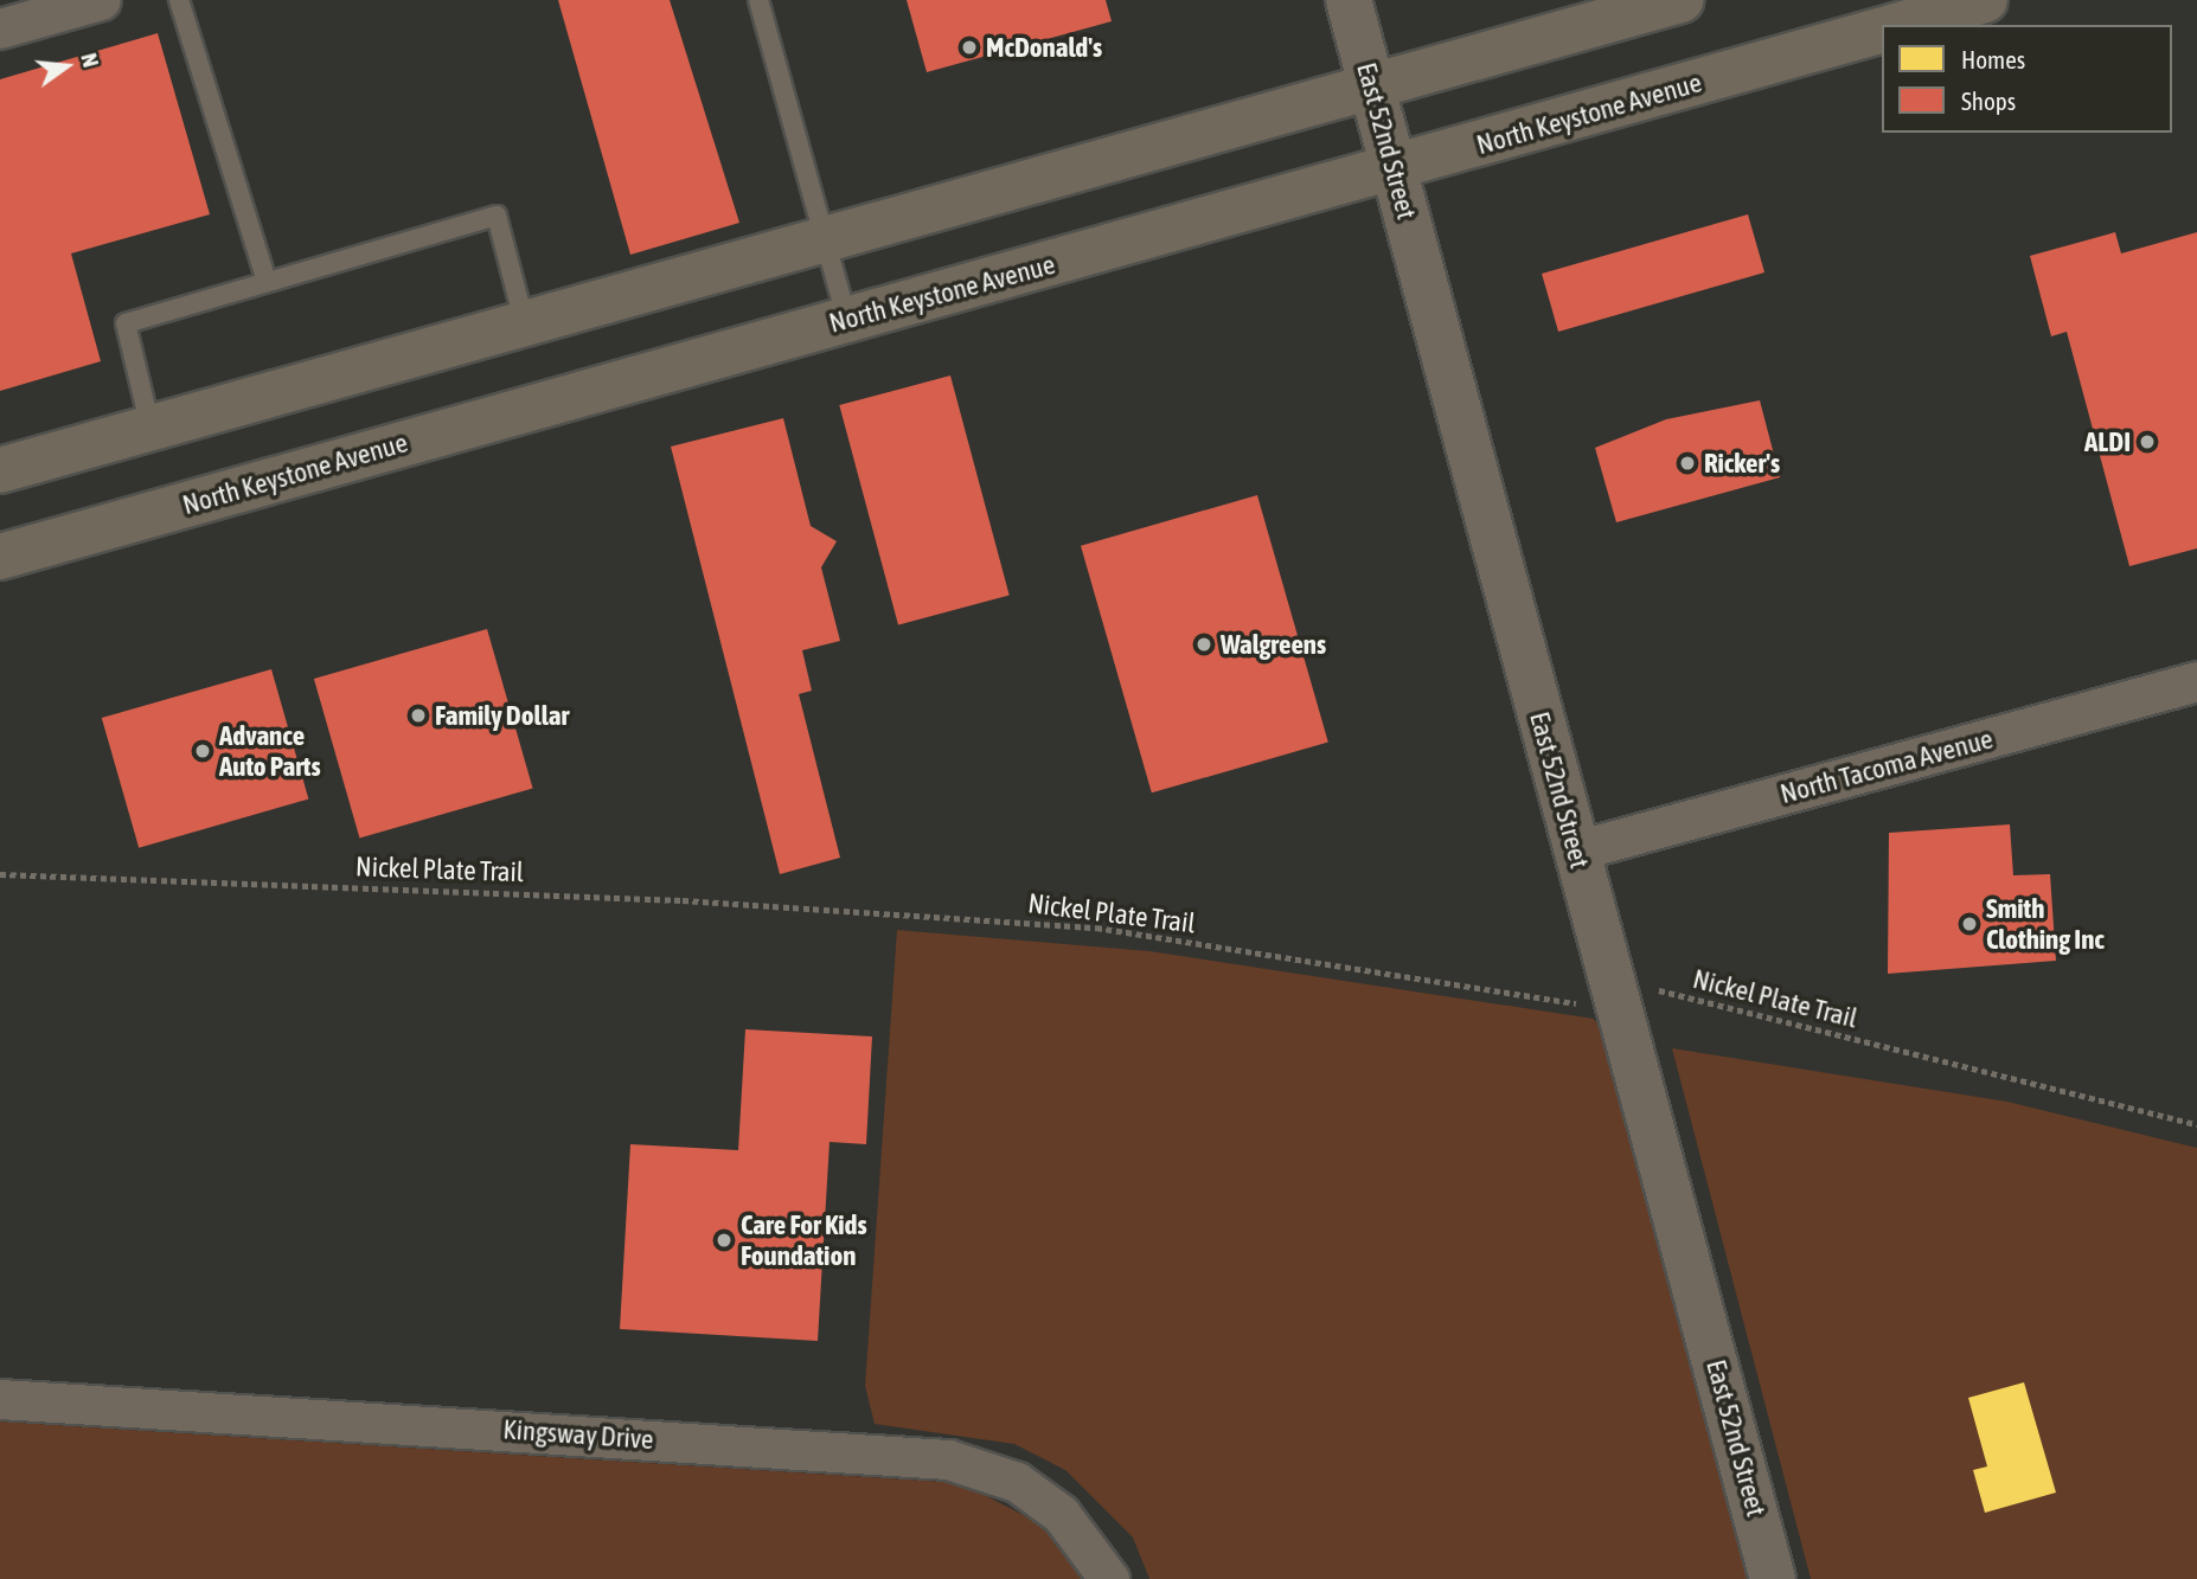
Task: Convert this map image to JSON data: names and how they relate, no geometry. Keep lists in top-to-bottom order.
{
  "streets": {
    "main road": ["North Keystone Avenue"],
    "street": ["East 52nd Street", "North Tacoma Avenue", "Kingsway Drive"],
    "path": ["Nickel Plate Trail"]
  },
  "crossings": [
    ["North Keystone Avenue", "East 52nd Street"],
    ["East 52nd Street", "North Tacoma Avenue"],
    ["East 52nd Street", "Nickel Plate Trail"]
  ],
  "places": [
    "McDonald's",
    "ALDI",
    "Ricker's",
    "Walgreens",
    "Family Dollar",
    "Advance Auto Parts",
    "Smith Clothing Inc",
    "Care For Kids Foundation"
  ],
  "legend": ["Homes", "Shops"],
  "north": "right"
}
